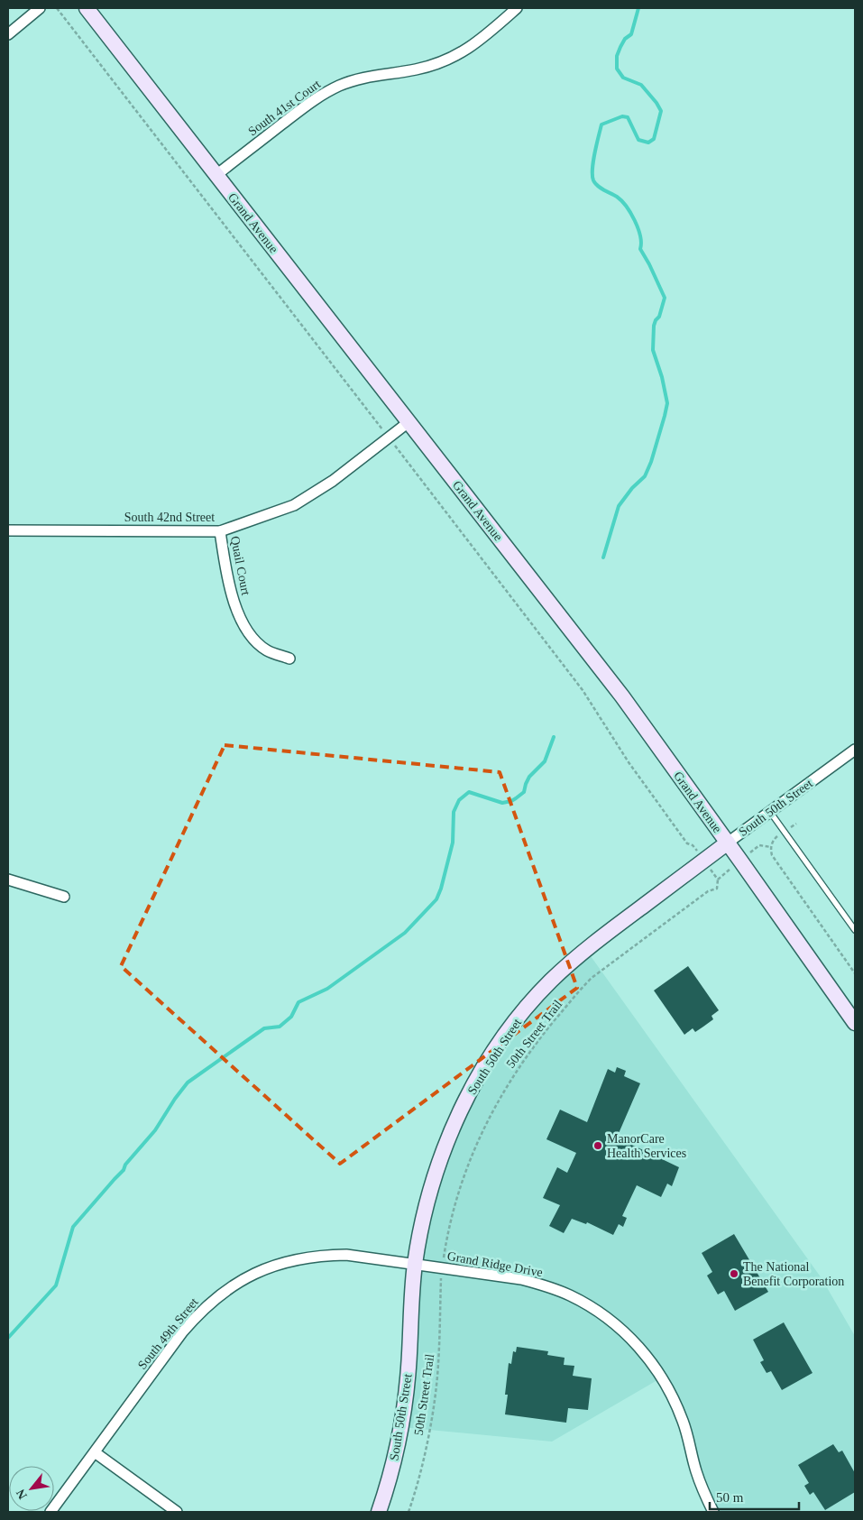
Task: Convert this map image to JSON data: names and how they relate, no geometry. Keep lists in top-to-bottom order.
{
  "streets": {
    "main road": ["Grand Avenue", "South 50th Street"],
    "street": [
      "South 41st Court",
      "South 42nd Street",
      "Quail Court",
      "Grand Ridge Drive",
      "South 49th Street"
    ],
    "path": ["50th Street Trail"]
  },
  "crossings": [
    ["South 41st Court", "Grand Avenue"],
    ["Grand Avenue", "South 42nd Street"],
    ["Grand Avenue", "South 50th Street"],
    ["South 42nd Street", "Quail Court"],
    ["South 50th Street", "Grand Ridge Drive"],
    ["South 50th Street", "South 49th Street"],
    ["Grand Ridge Drive", "South 49th Street"]
  ],
  "places": ["ManorCare Health Services", "The National Benefit Corporation"],
  "scale_bar": "50 m",
  "north": "bottom left"
}
